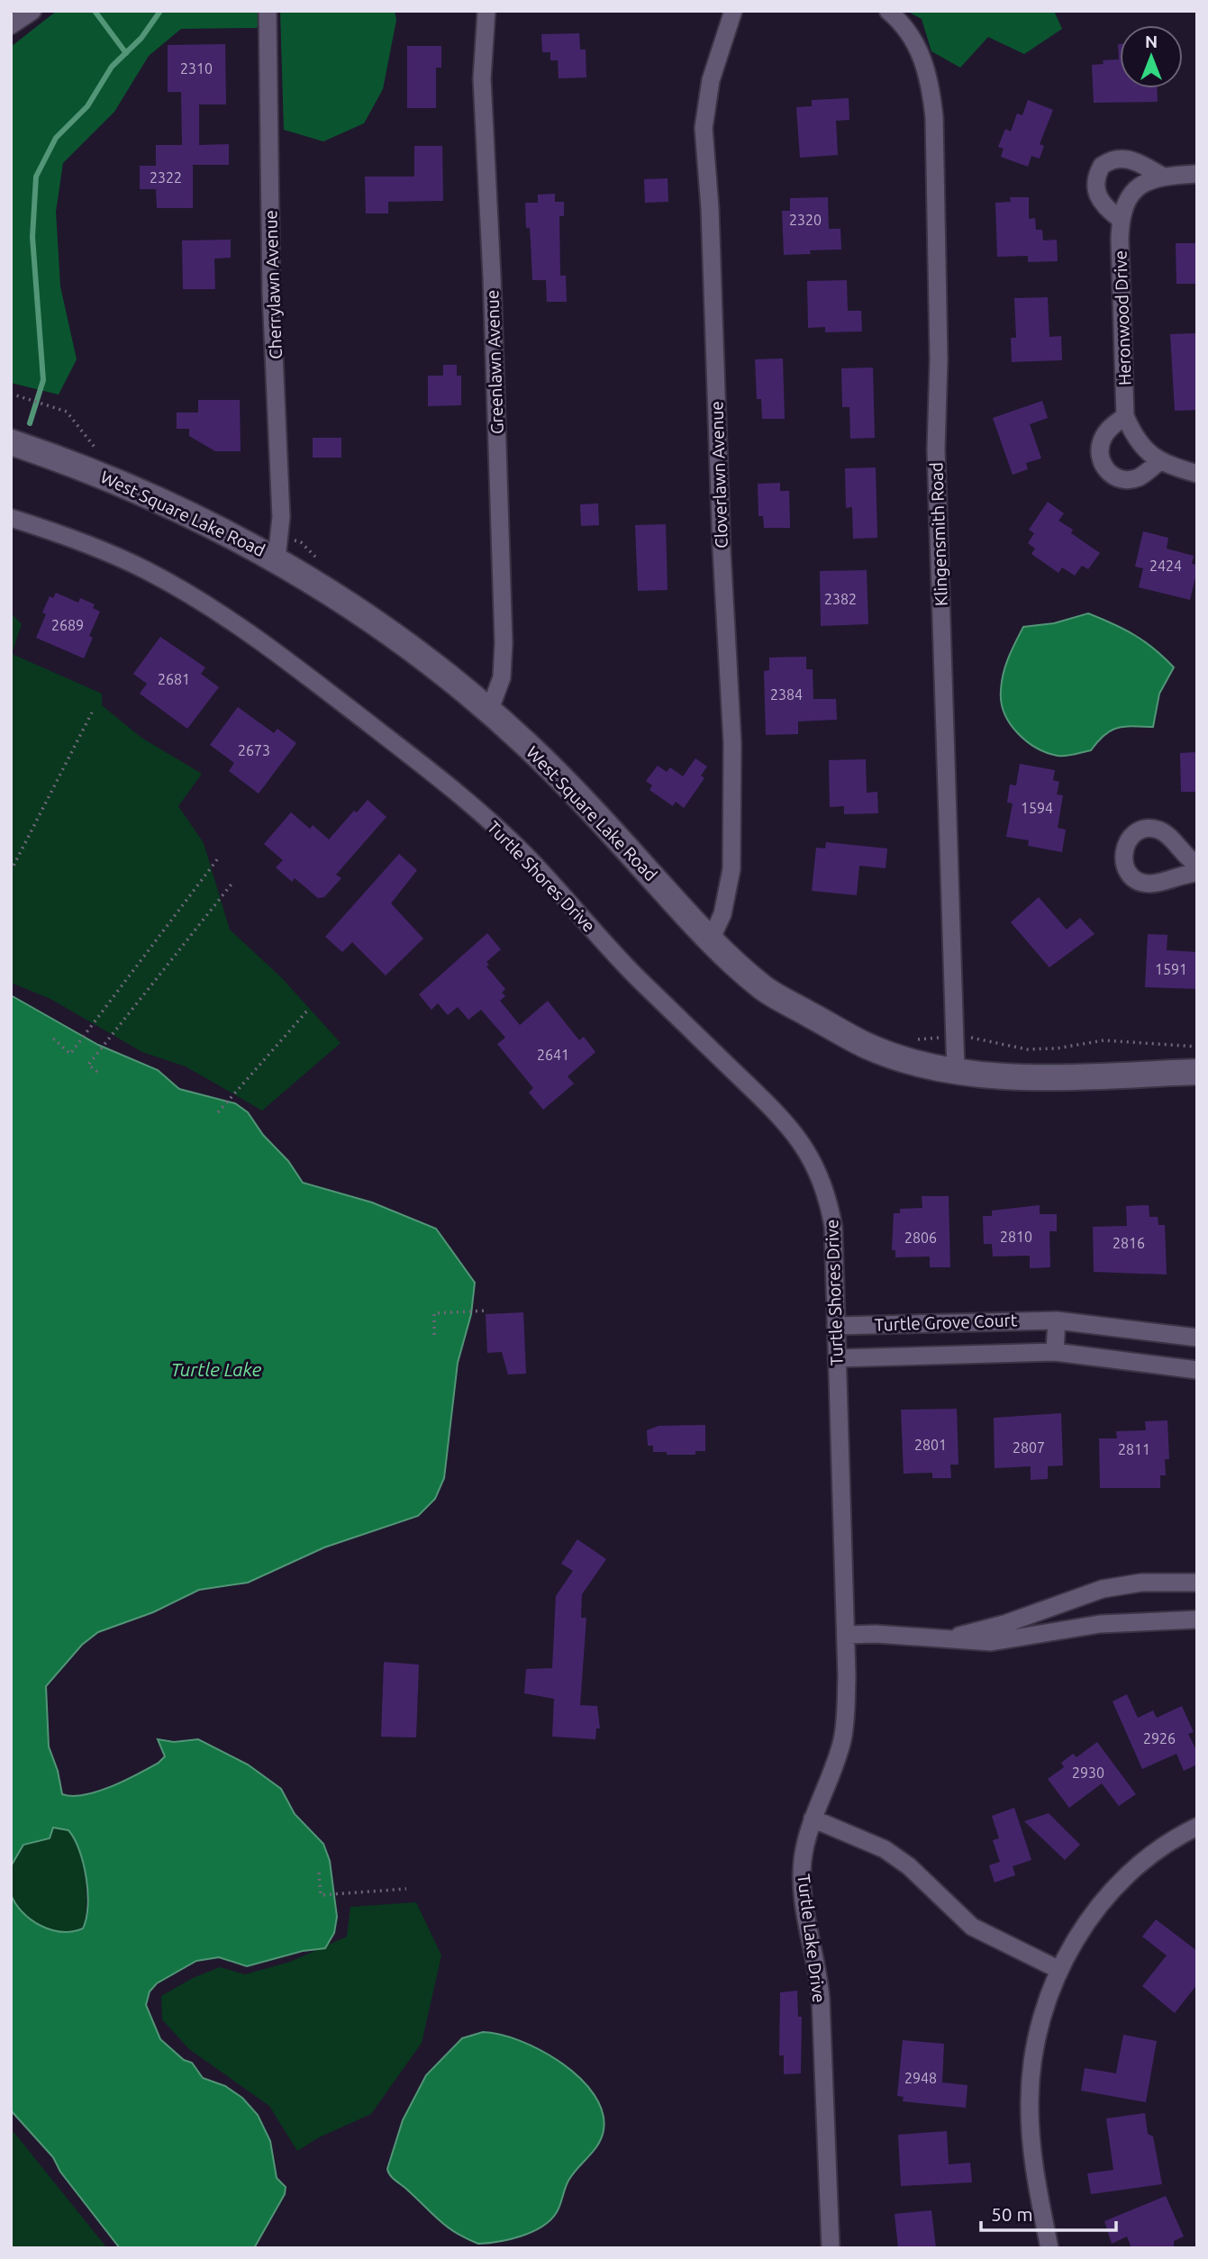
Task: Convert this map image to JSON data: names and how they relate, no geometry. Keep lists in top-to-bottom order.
{
  "streets": {
    "street": [
      "Cherrylawn Avenue",
      "Heronwood Drive",
      "Greenlawn Avenue",
      "Cloverlawn Avenue",
      "West Square Lake Road",
      "Klingensmith Road",
      "Turtle Shores Drive",
      "Turtle Grove Court",
      "Turtle Lake Drive"
    ]
  },
  "crossings": [
    ["Cherrylawn Avenue", "West Square Lake Road"],
    ["Greenlawn Avenue", "West Square Lake Road"],
    ["Cloverlawn Avenue", "West Square Lake Road"],
    ["West Square Lake Road", "Klingensmith Road"],
    ["Turtle Shores Drive", "Turtle Grove Court"],
    ["Turtle Shores Drive", "Turtle Lake Drive"]
  ],
  "water": ["Turtle Lake"],
  "house_numbers": [
    "2310",
    "2322",
    "2320",
    "2424",
    "2382",
    "2689",
    "2681",
    "2384",
    "2673",
    "1594",
    "1591",
    "2641",
    "2810",
    "2806",
    "2816",
    "2801",
    "2807",
    "2811",
    "2926",
    "2930",
    "2948"
  ],
  "scale_bar": "50 m",
  "north": "top"
}
